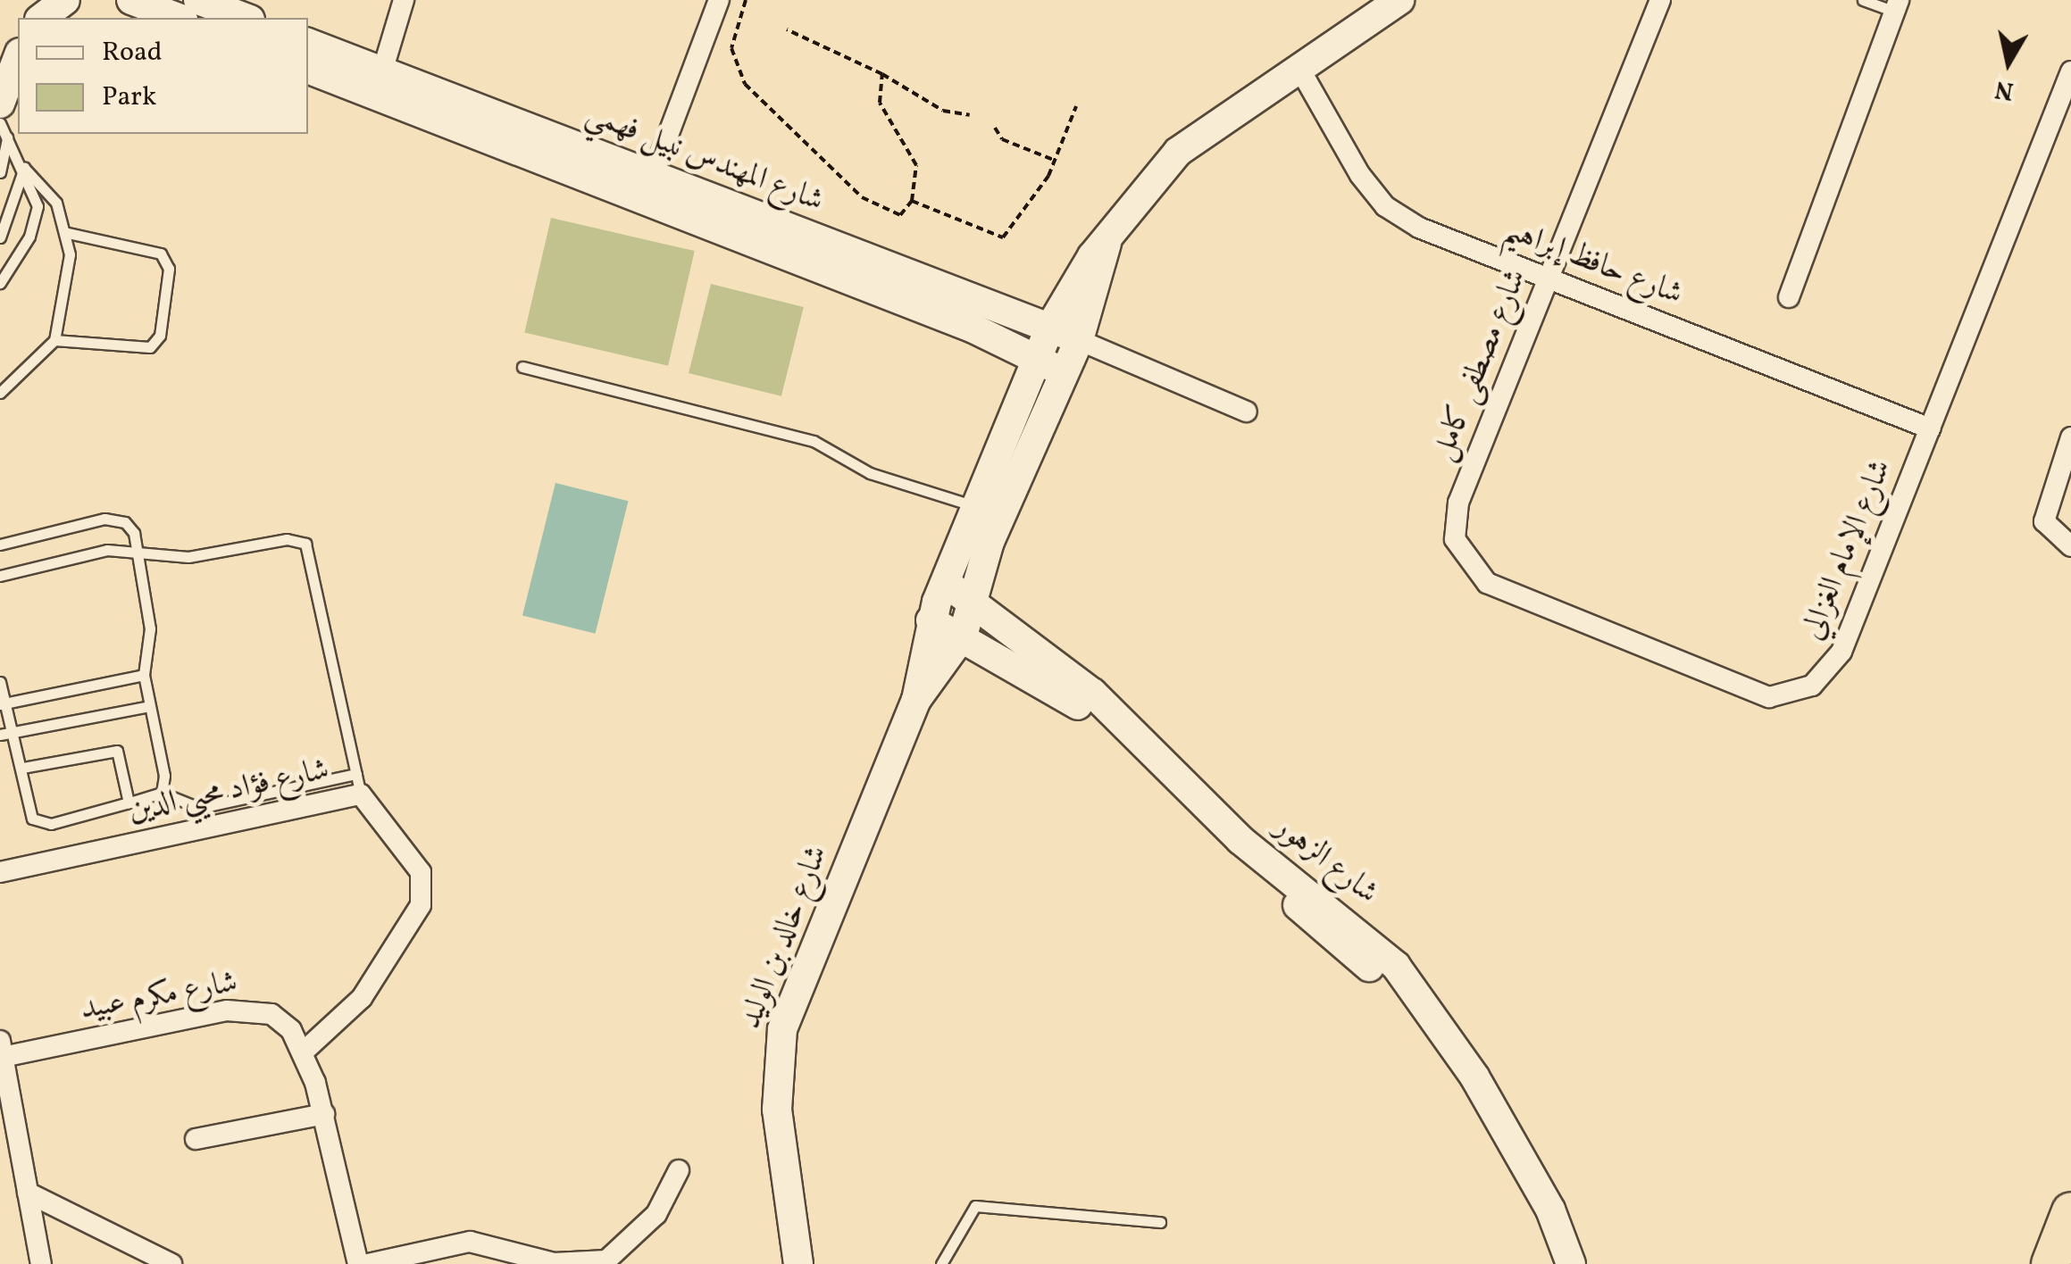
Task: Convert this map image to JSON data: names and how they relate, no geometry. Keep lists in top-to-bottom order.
{
  "streets": {
    "street": [
      "شارع المهندس نبيل فهمي",
      "شارع حافظ إبراهيم",
      "شارع مصطفى كامل",
      "شارع الإمام الغزالي",
      "شارع فؤاد محيي الدين",
      "شارع الزهور",
      "شارع خالد بن الوليد",
      "شارع مكرم عبيد"
    ]
  },
  "crossings": [
    ["شارع المهندس نبيل فهمي", "شارع خالد بن الوليد"],
    ["شارع حافظ إبراهيم", "شارع مصطفى كامل"],
    ["شارع حافظ إبراهيم", "شارع الإمام الغزالي"],
    ["شارع حافظ إبراهيم", "شارع خالد بن الوليد"],
    ["شارع مصطفى كامل", "شارع الإمام الغزالي"],
    ["شارع فؤاد محيي الدين", "شارع مكرم عبيد"],
    ["شارع الزهور", "شارع خالد بن الوليد"]
  ],
  "legend": ["Road", "Park"],
  "north": "bottom"
}
